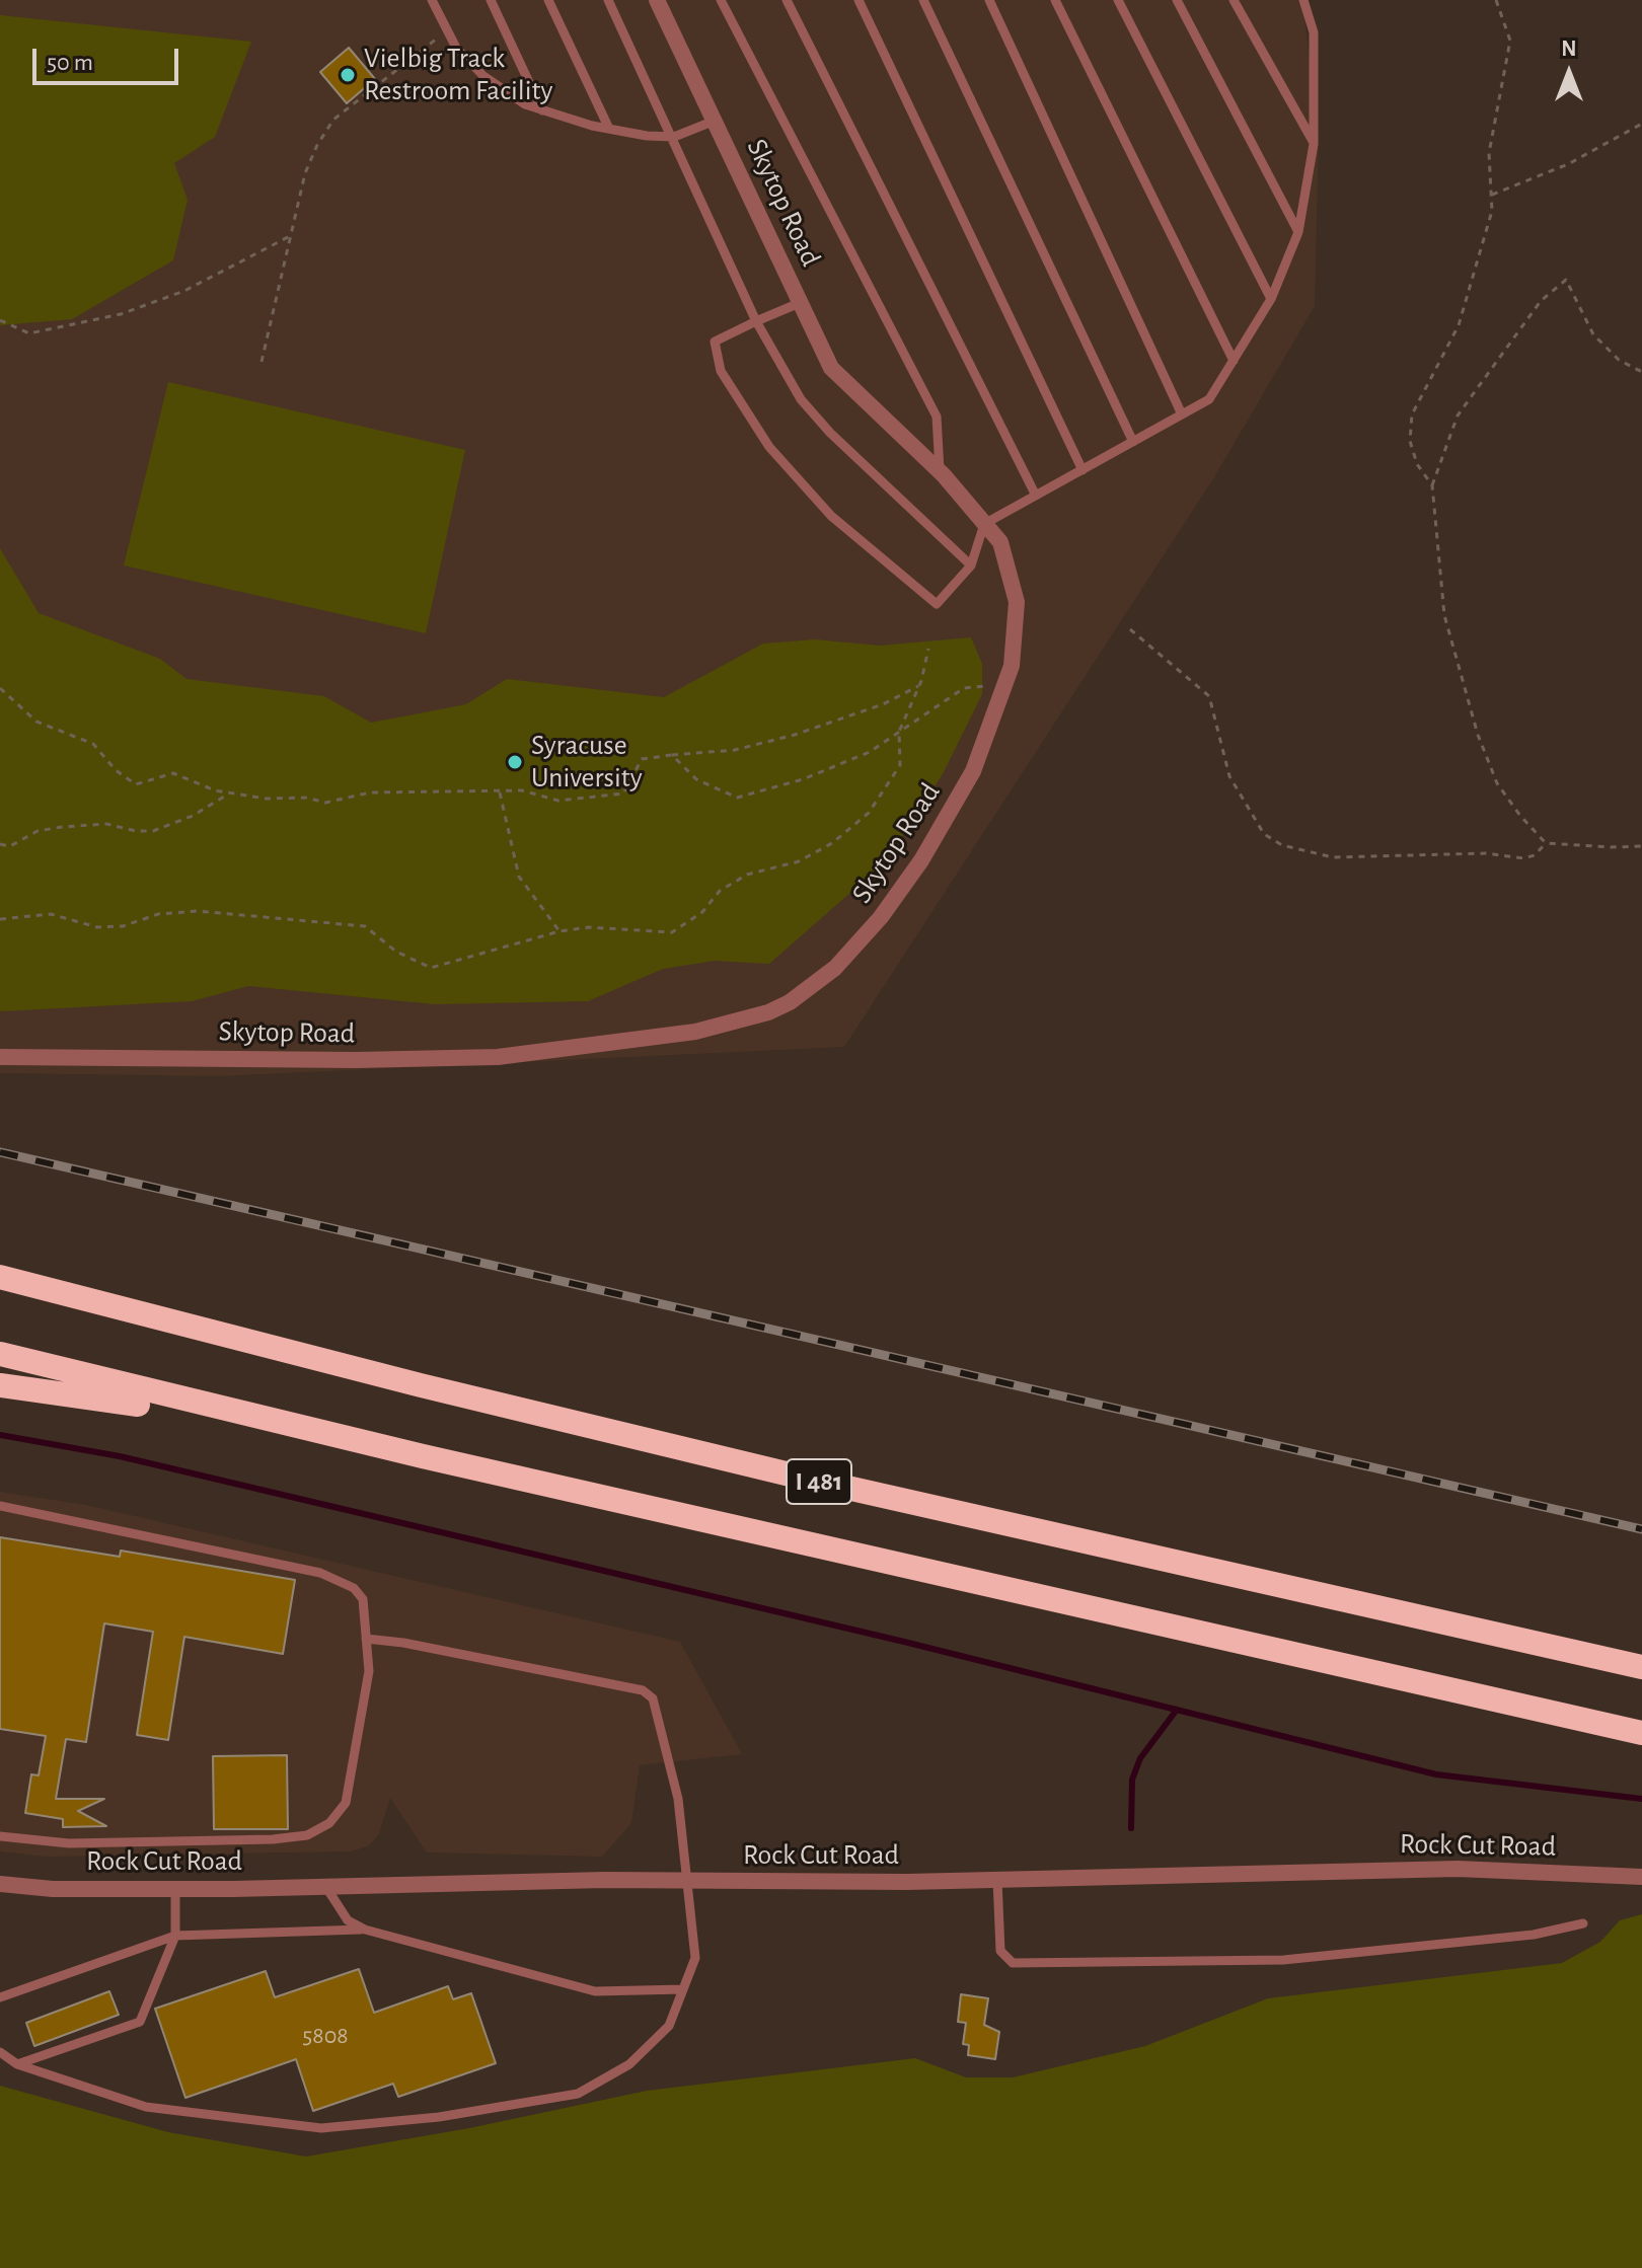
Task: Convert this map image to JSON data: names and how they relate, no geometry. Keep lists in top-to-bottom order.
{
  "streets": {
    "highway": ["I 481"],
    "street": ["Skytop Road", "Rock Cut Road"]
  },
  "places": ["Vielbig Track Restroom Facility", "Syracuse University"],
  "house_numbers": ["5808"],
  "scale_bar": "50 m",
  "north": "top"
}
